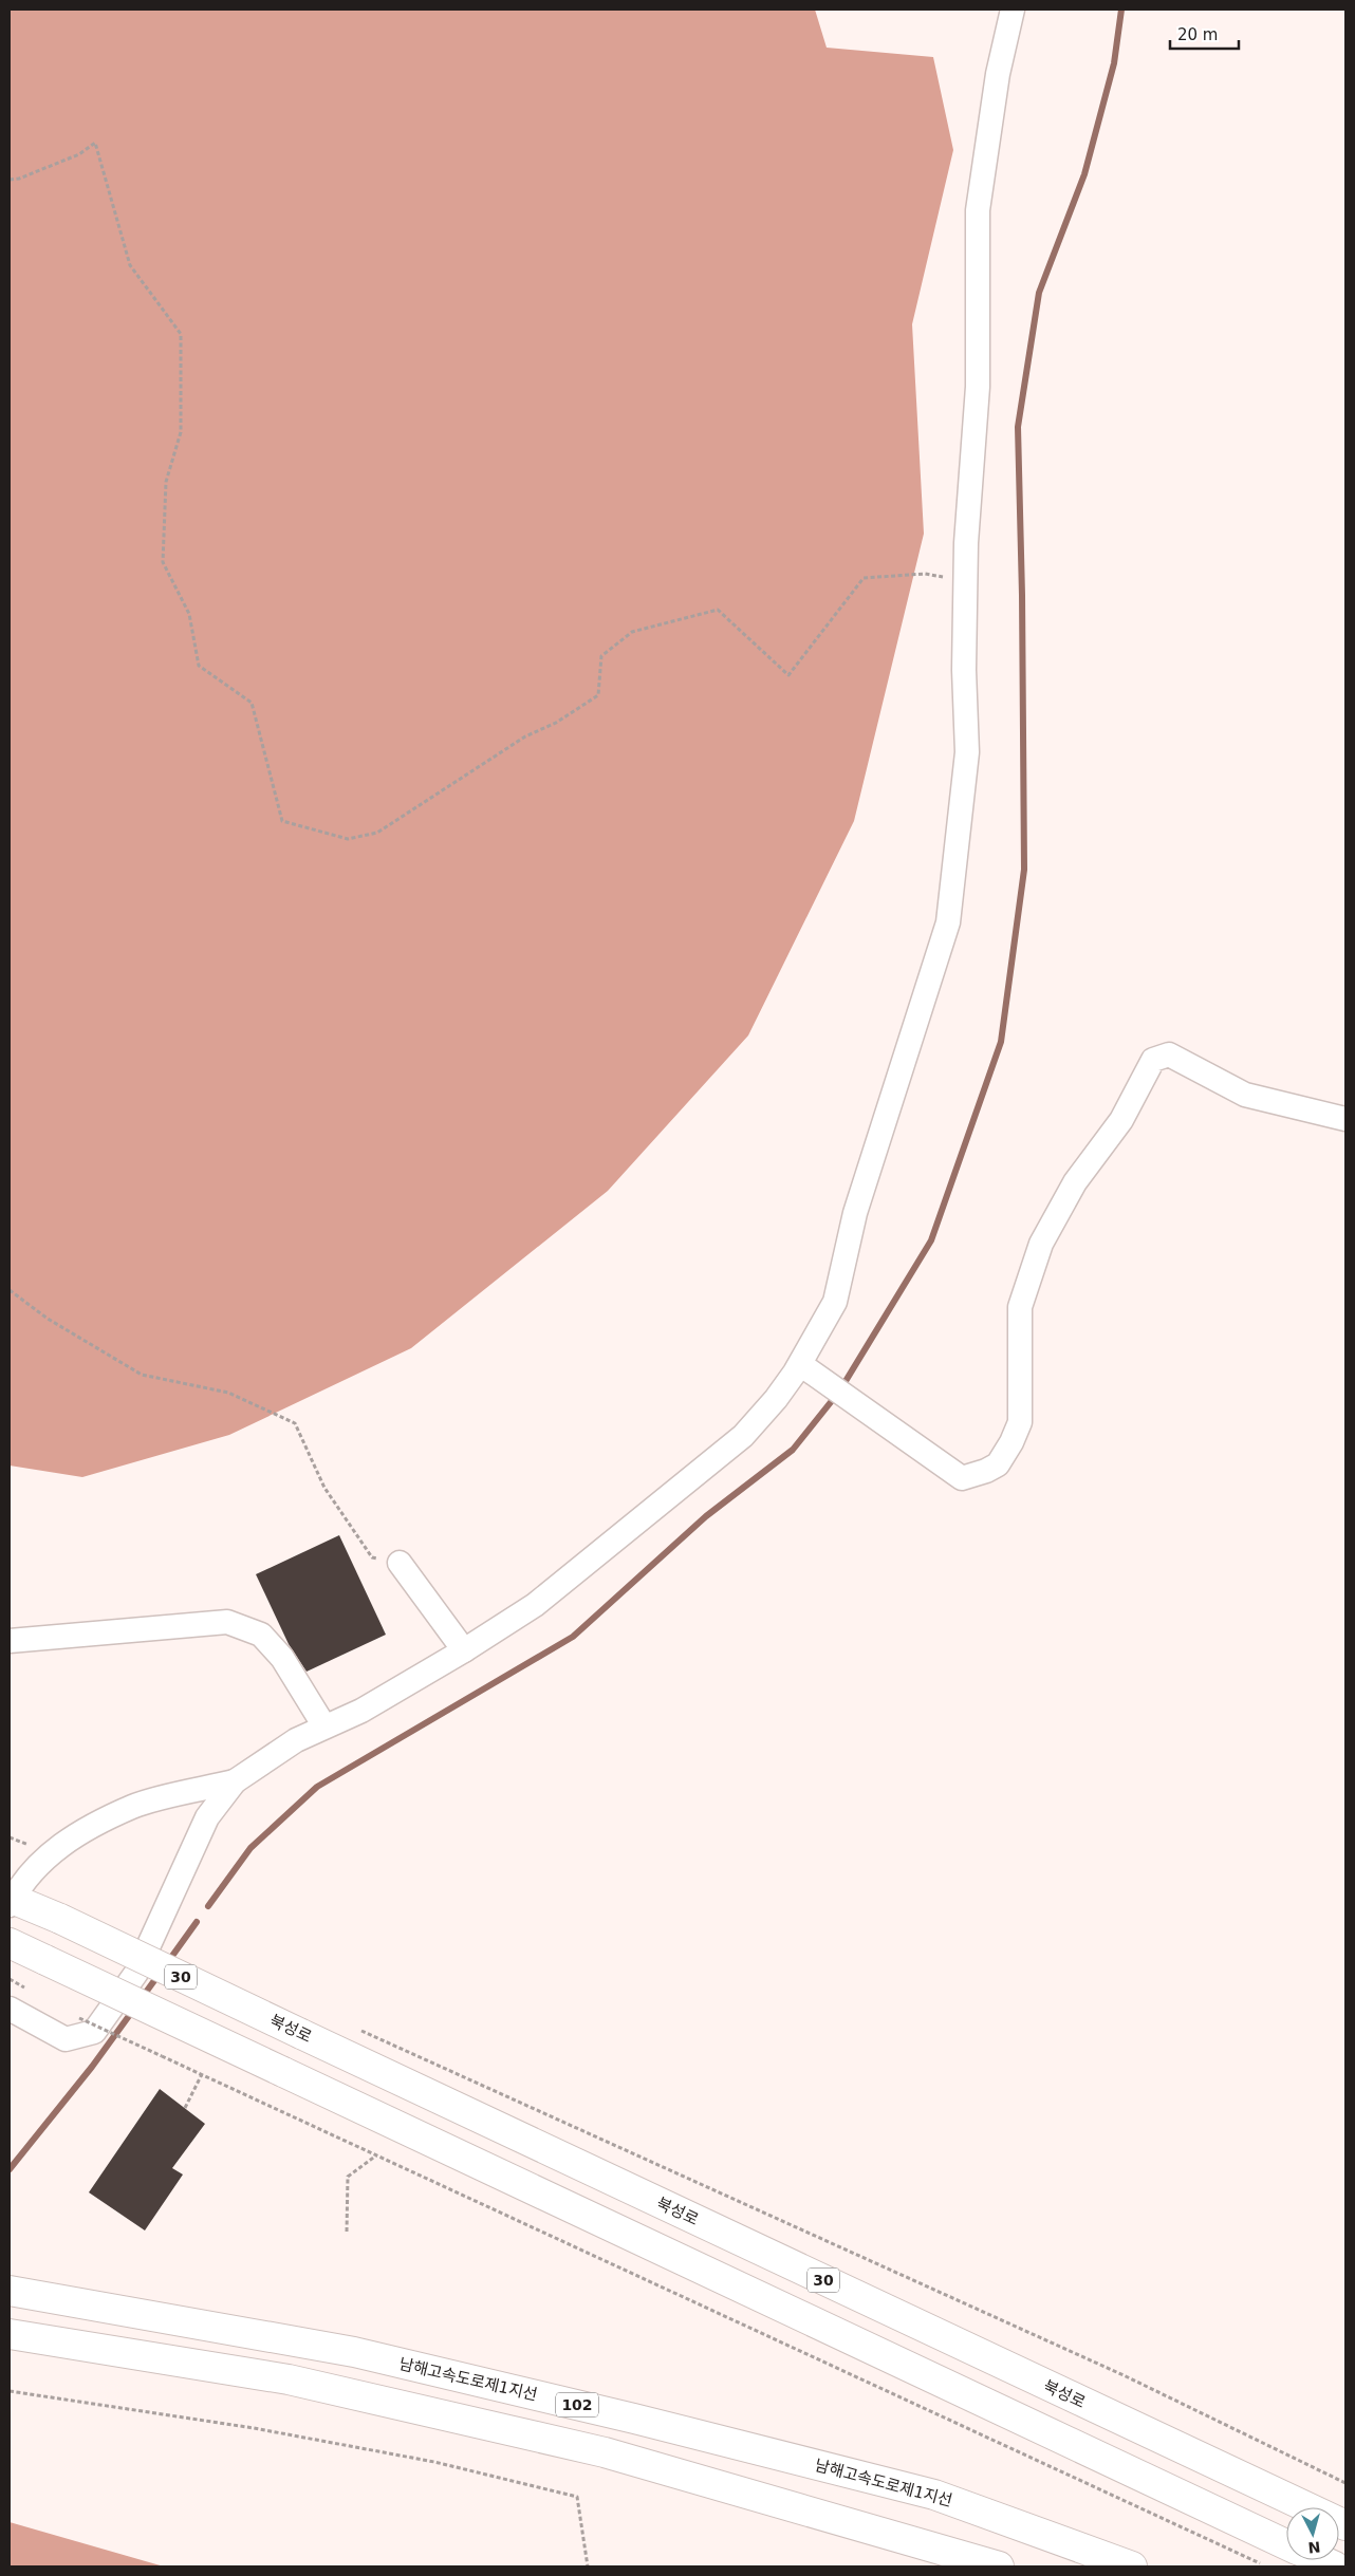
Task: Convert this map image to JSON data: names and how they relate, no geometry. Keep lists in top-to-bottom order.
{
  "streets": {
    "main road": [
      "30",
      "북성로",
      "남해고속도로제1지선",
      "102"
    ]
  },
  "scale_bar": "20 m",
  "north": "bottom"
}
